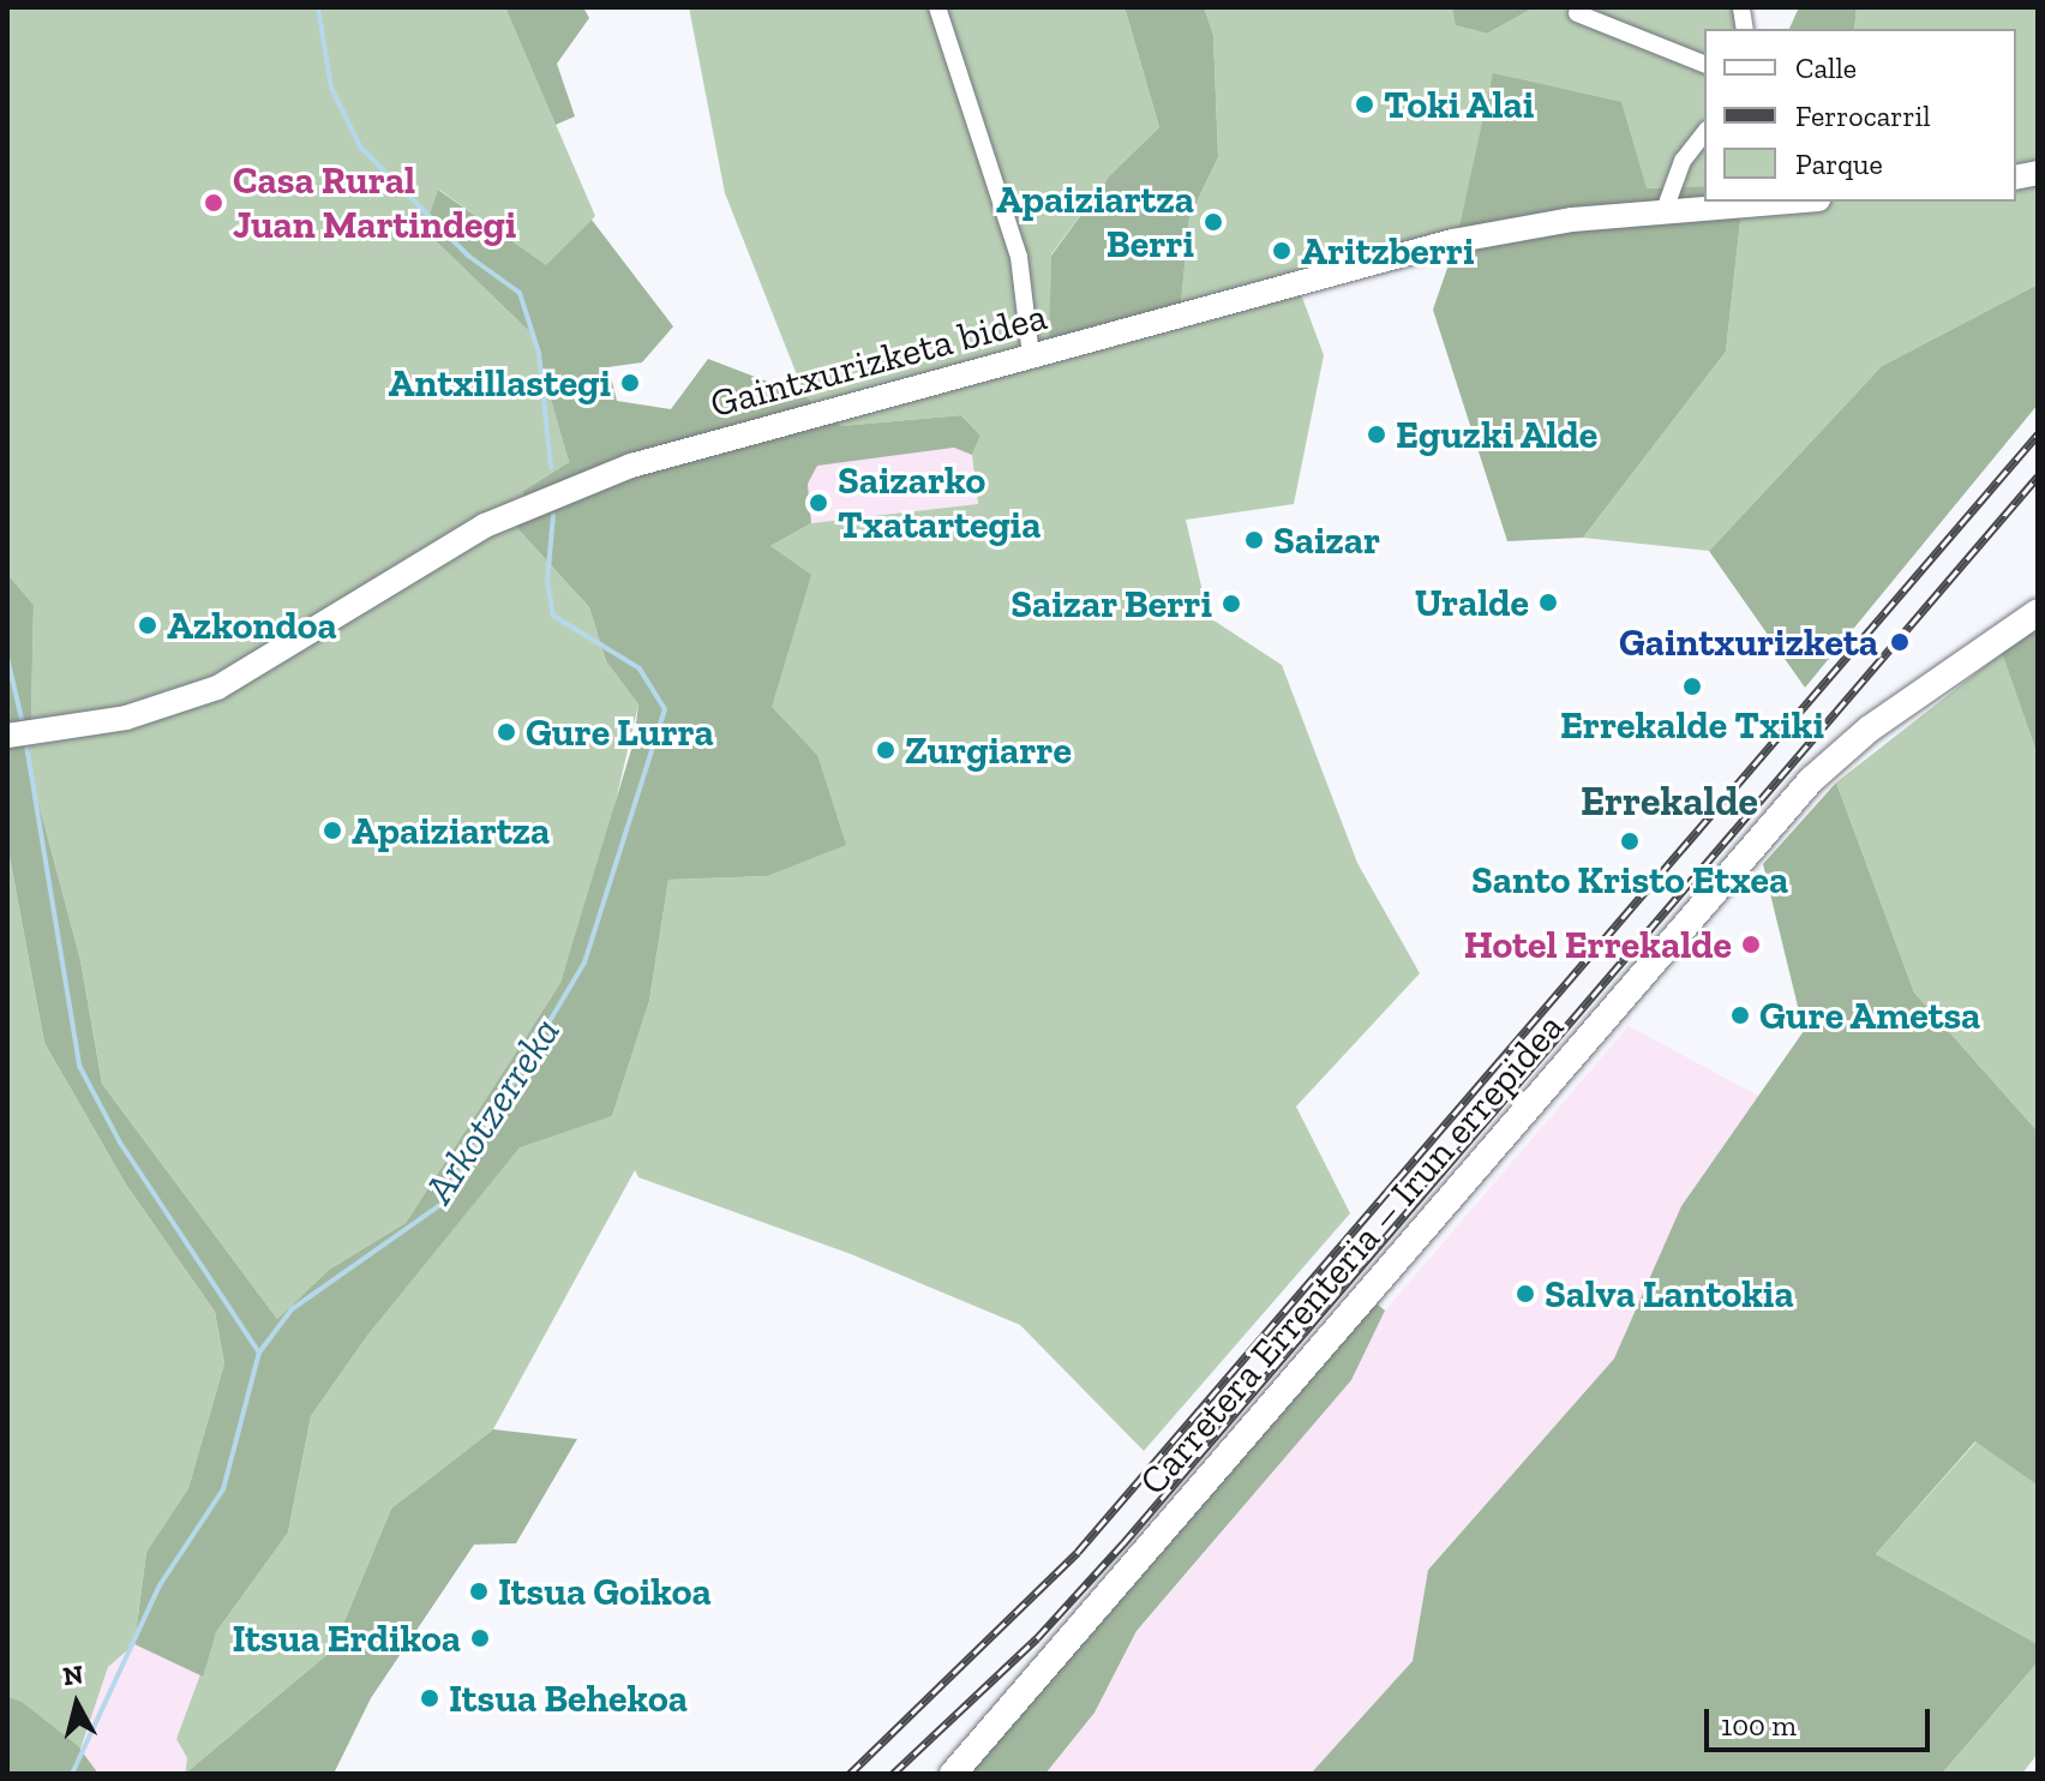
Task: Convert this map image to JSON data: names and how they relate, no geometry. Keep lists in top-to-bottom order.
{
  "streets": {
    "main road": ["Gaintxurizketa bidea", "Carretera Errenteria – Irun errepidea"]
  },
  "districts": ["Errekalde"],
  "water": ["Arkotzerreka"],
  "places": [
    "Toki Alai",
    "Casa Rural Juan Martindegi",
    "Apaiziartza Berri",
    "Aritzberri",
    "Antxillastegi",
    "Eguzki Alde",
    "Saizarko Txatartegia",
    "Saizar",
    "Uralde",
    "Saizar Berri",
    "Azkondoa",
    "Gaintxurizketa",
    "Errekalde Txiki",
    "Gure Lurra",
    "Zurgiarre",
    "Apaiziartza",
    "Santo Kristo Etxea",
    "Hotel Errekalde",
    "Gure Ametsa",
    "Salva Lantokia",
    "Itsua Goikoa",
    "Itsua Erdikoa",
    "Itsua Behekoa"
  ],
  "legend": ["Calle", "Ferrocarril", "Parque"],
  "scale_bar": "100 m",
  "north": "top"
}
